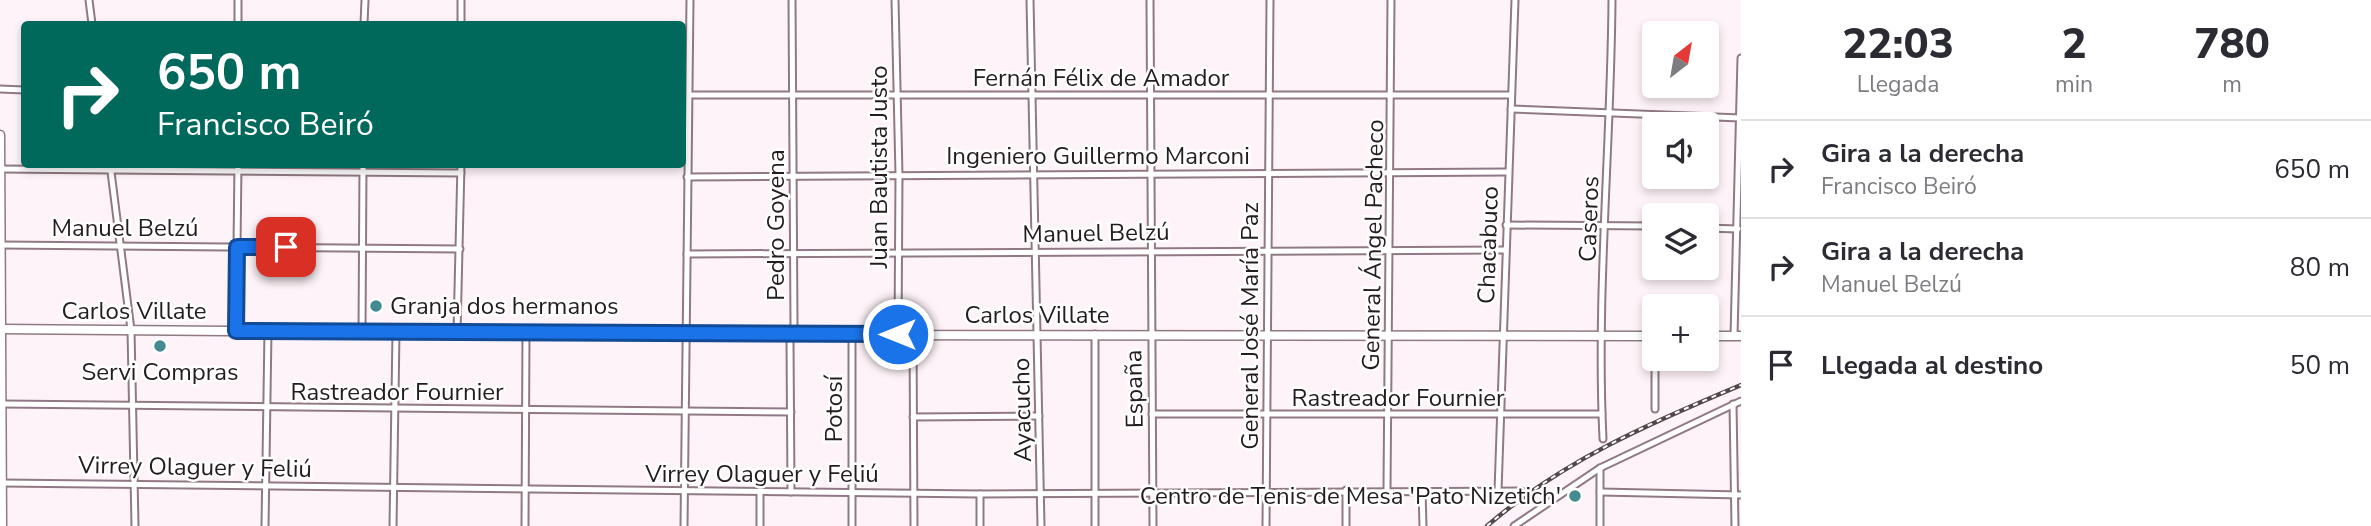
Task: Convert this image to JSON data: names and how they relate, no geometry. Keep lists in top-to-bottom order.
{
  "streets": {
    "street": [
      "Fernán Félix de Amador",
      "Ingeniero Guillermo Marconi",
      "Juan Bautista Justo",
      "Caseros",
      "Pedro Goyena",
      "Manuel Belzú",
      "General Ángel Pacheco",
      "Chacabuco",
      "Carlos Villate",
      "General José María Paz",
      "España",
      "Rastreador Fournier",
      "Potosí",
      "Ayacucho",
      "Virrey Olaguer y Feliú"
    ]
  },
  "crossings": [
    ["Fernán Félix de Amador", "Juan Bautista Justo"],
    ["Fernán Félix de Amador", "Pedro Goyena"],
    ["Fernán Félix de Amador", "General Ángel Pacheco"],
    ["Fernán Félix de Amador", "Chacabuco"],
    ["Fernán Félix de Amador", "General José María Paz"],
    ["Fernán Félix de Amador", "España"],
    ["Fernán Félix de Amador", "Ayacucho"],
    ["Ingeniero Guillermo Marconi", "Juan Bautista Justo"],
    ["Ingeniero Guillermo Marconi", "Pedro Goyena"],
    ["Ingeniero Guillermo Marconi", "General Ángel Pacheco"],
    ["Ingeniero Guillermo Marconi", "Chacabuco"],
    ["Ingeniero Guillermo Marconi", "General José María Paz"],
    ["Ingeniero Guillermo Marconi", "España"],
    ["Ingeniero Guillermo Marconi", "Ayacucho"],
    ["Juan Bautista Justo", "Manuel Belzú"],
    ["Juan Bautista Justo", "Carlos Villate"],
    ["Caseros", "Carlos Villate"],
    ["Caseros", "Rastreador Fournier"],
    ["Pedro Goyena", "Manuel Belzú"],
    ["Pedro Goyena", "Carlos Villate"],
    ["Pedro Goyena", "Rastreador Fournier"],
    ["Pedro Goyena", "Virrey Olaguer y Feliú"],
    ["Manuel Belzú", "General Ángel Pacheco"],
    ["Manuel Belzú", "Chacabuco"],
    ["Manuel Belzú", "General José María Paz"],
    ["Manuel Belzú", "España"],
    ["Manuel Belzú", "Ayacucho"],
    ["General Ángel Pacheco", "Carlos Villate"],
    ["General Ángel Pacheco", "Rastreador Fournier"],
    ["General Ángel Pacheco", "Virrey Olaguer y Feliú"],
    ["Chacabuco", "Carlos Villate"],
    ["Chacabuco", "Rastreador Fournier"],
    ["Chacabuco", "Virrey Olaguer y Feliú"],
    ["Carlos Villate", "General José María Paz"],
    ["Carlos Villate", "España"],
    ["Carlos Villate", "Potosí"],
    ["Carlos Villate", "Ayacucho"],
    ["General José María Paz", "Rastreador Fournier"],
    ["General José María Paz", "Virrey Olaguer y Feliú"],
    ["España", "Rastreador Fournier"],
    ["España", "Virrey Olaguer y Feliú"],
    ["Potosí", "Virrey Olaguer y Feliú"],
    ["Ayacucho", "Virrey Olaguer y Feliú"]
  ],
  "places": ["Granja dos hermanos", "Servi Compras", "Centro de Tenis de Mesa 'Pato Nizetich'"],
  "north": "top right",
  "page": {
    "eta": [
      "22:03",
      "Llegada",
      "2",
      "min",
      "780",
      "m"
    ],
    "map_buttons": "+",
    "turn": ["650 m", "Francisco Beiró"],
    "list": [
      {
        "name": "Gira a la derecha",
        "note": "Francisco Beiró",
        "value": "650 m"
      },
      {
        "name": "Gira a la derecha",
        "note": "Manuel Belzú",
        "value": "80 m"
      },
      {
        "name": "Llegada al destino",
        "value": "50 m"
      }
    ]
  }
}
